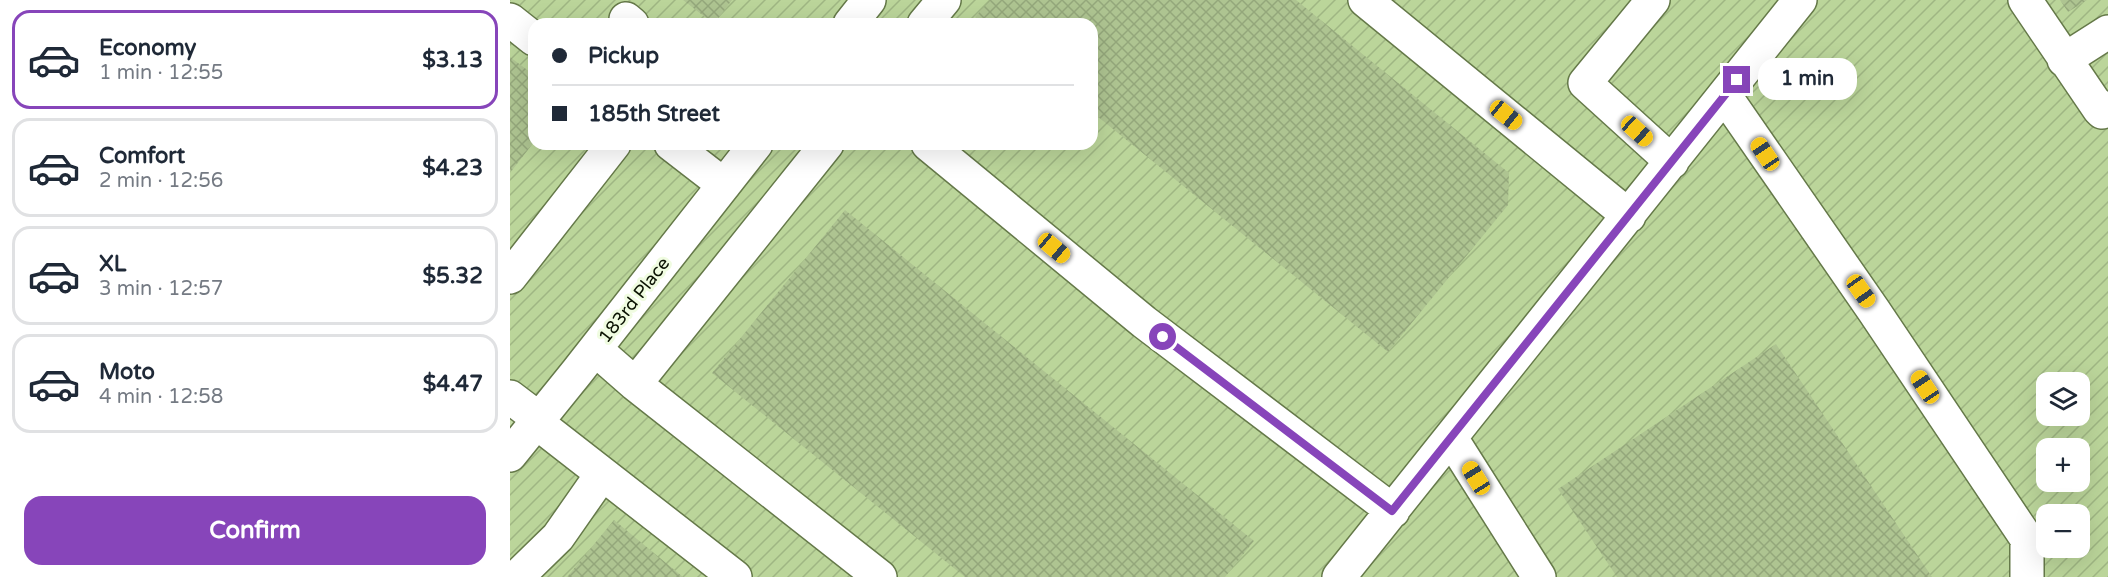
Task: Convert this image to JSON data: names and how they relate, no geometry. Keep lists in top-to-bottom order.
{
  "streets": {
    "street": ["183rd Place"]
  },
  "page": {
    "list": [
      {
        "name": "Economy",
        "note": "1 min · 12:55",
        "value": "$3.13"
      },
      {
        "name": "Comfort",
        "note": "2 min · 12:56",
        "value": "$4.23"
      },
      {
        "name": "XL",
        "note": "3 min · 12:57",
        "value": "$5.32"
      },
      {
        "name": "Moto",
        "note": "4 min · 12:58",
        "value": "$4.47"
      }
    ],
    "banner": ["Pickup", "185th Street"],
    "bubble": "1 min",
    "map_buttons": ["+", "−"],
    "buttons": "Confirm"
  }
}
